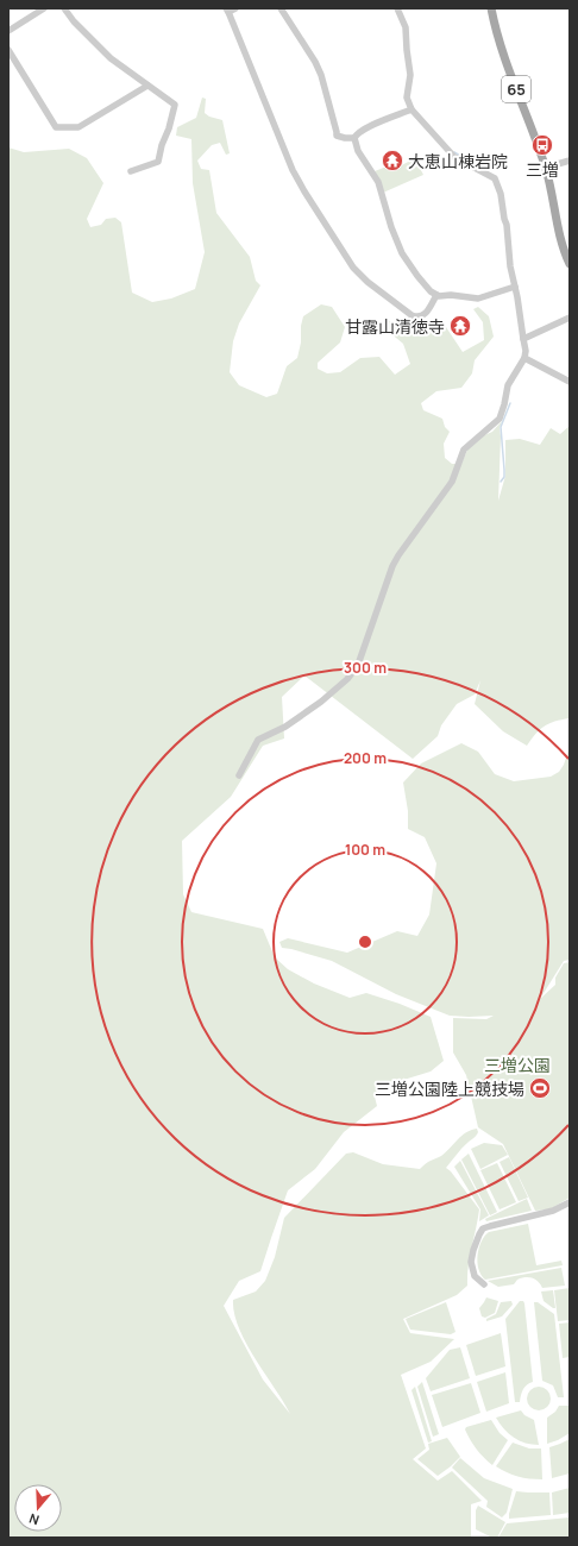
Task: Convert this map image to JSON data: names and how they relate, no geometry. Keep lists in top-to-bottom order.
{
  "streets": {
    "main road": ["65"]
  },
  "parks": ["三増公園"],
  "places": {
    "bus stop": ["三増"],
    "temple": ["大恵山棟岩院", "甘露山清徳寺"],
    "sports": ["三増公園陸上競技場"]
  },
  "north": "bottom",
  "rings": ["300 m", "200 m", "100 m"]
}
